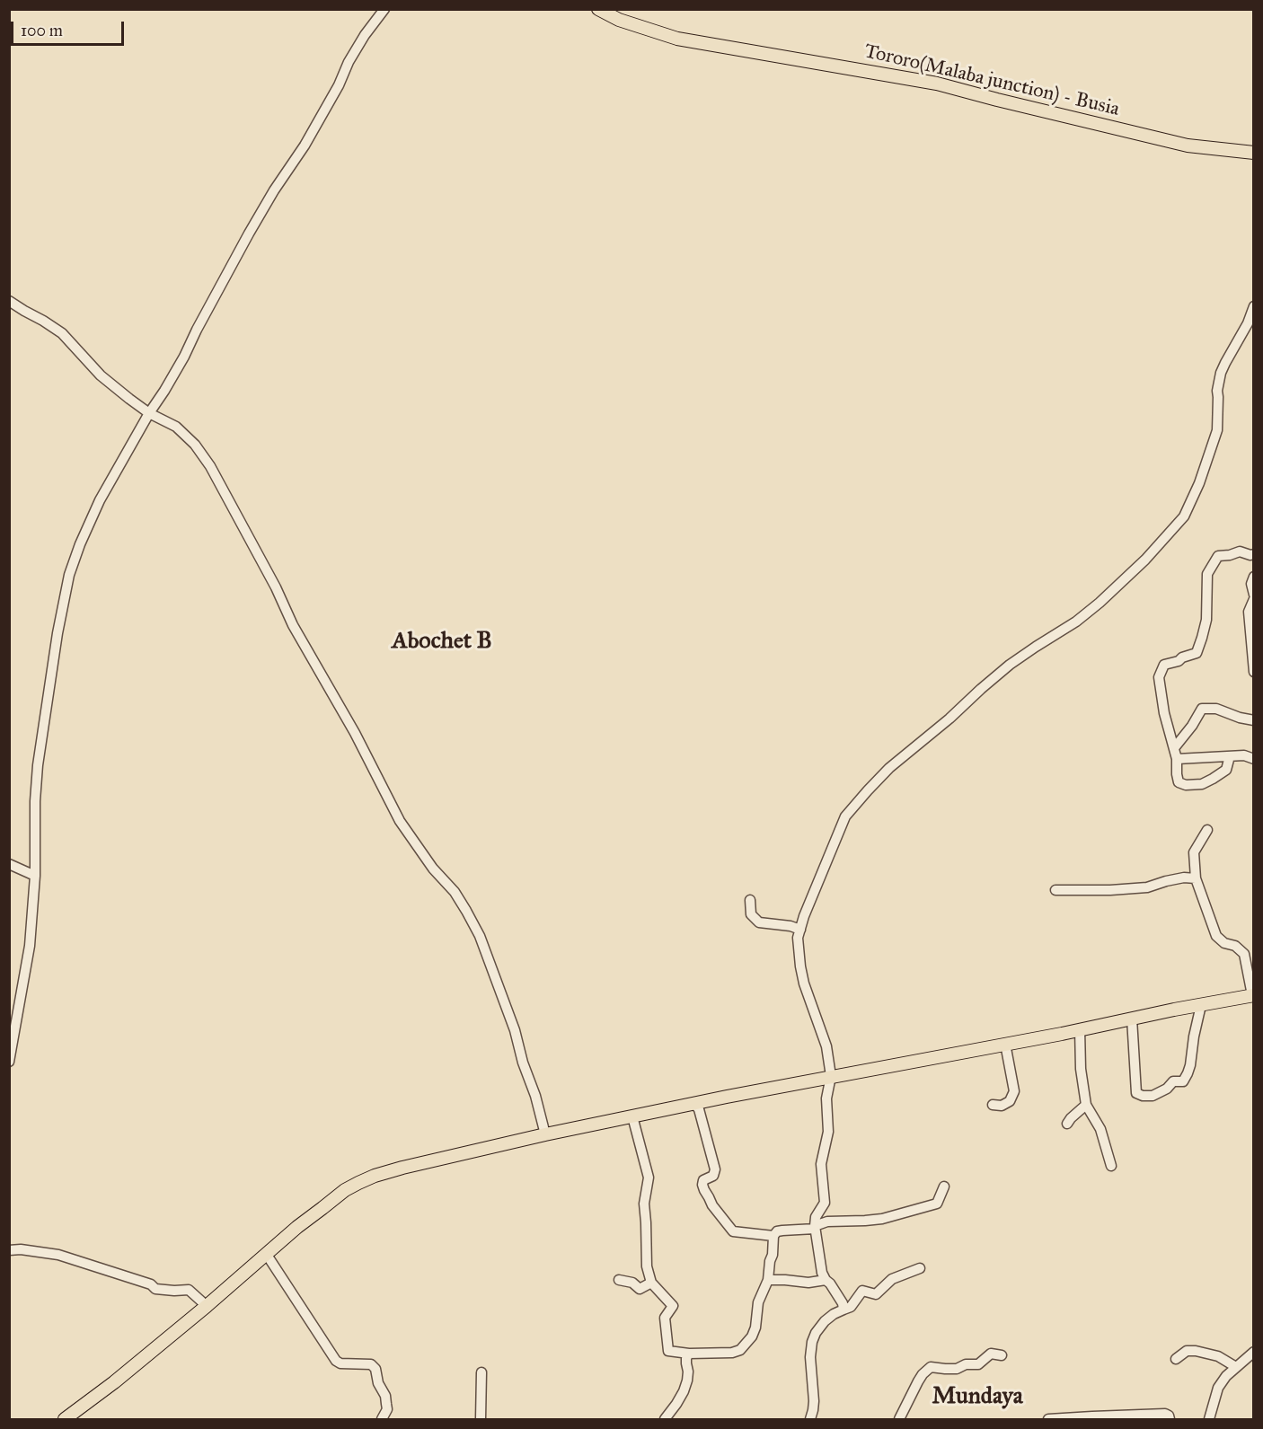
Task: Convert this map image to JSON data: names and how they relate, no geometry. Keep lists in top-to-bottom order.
{
  "streets": {
    "main road": ["Tororo(Malaba junction) - Busia"]
  },
  "districts": ["Abochet B", "Mundaya"],
  "scale_bar": "100 m"
}
